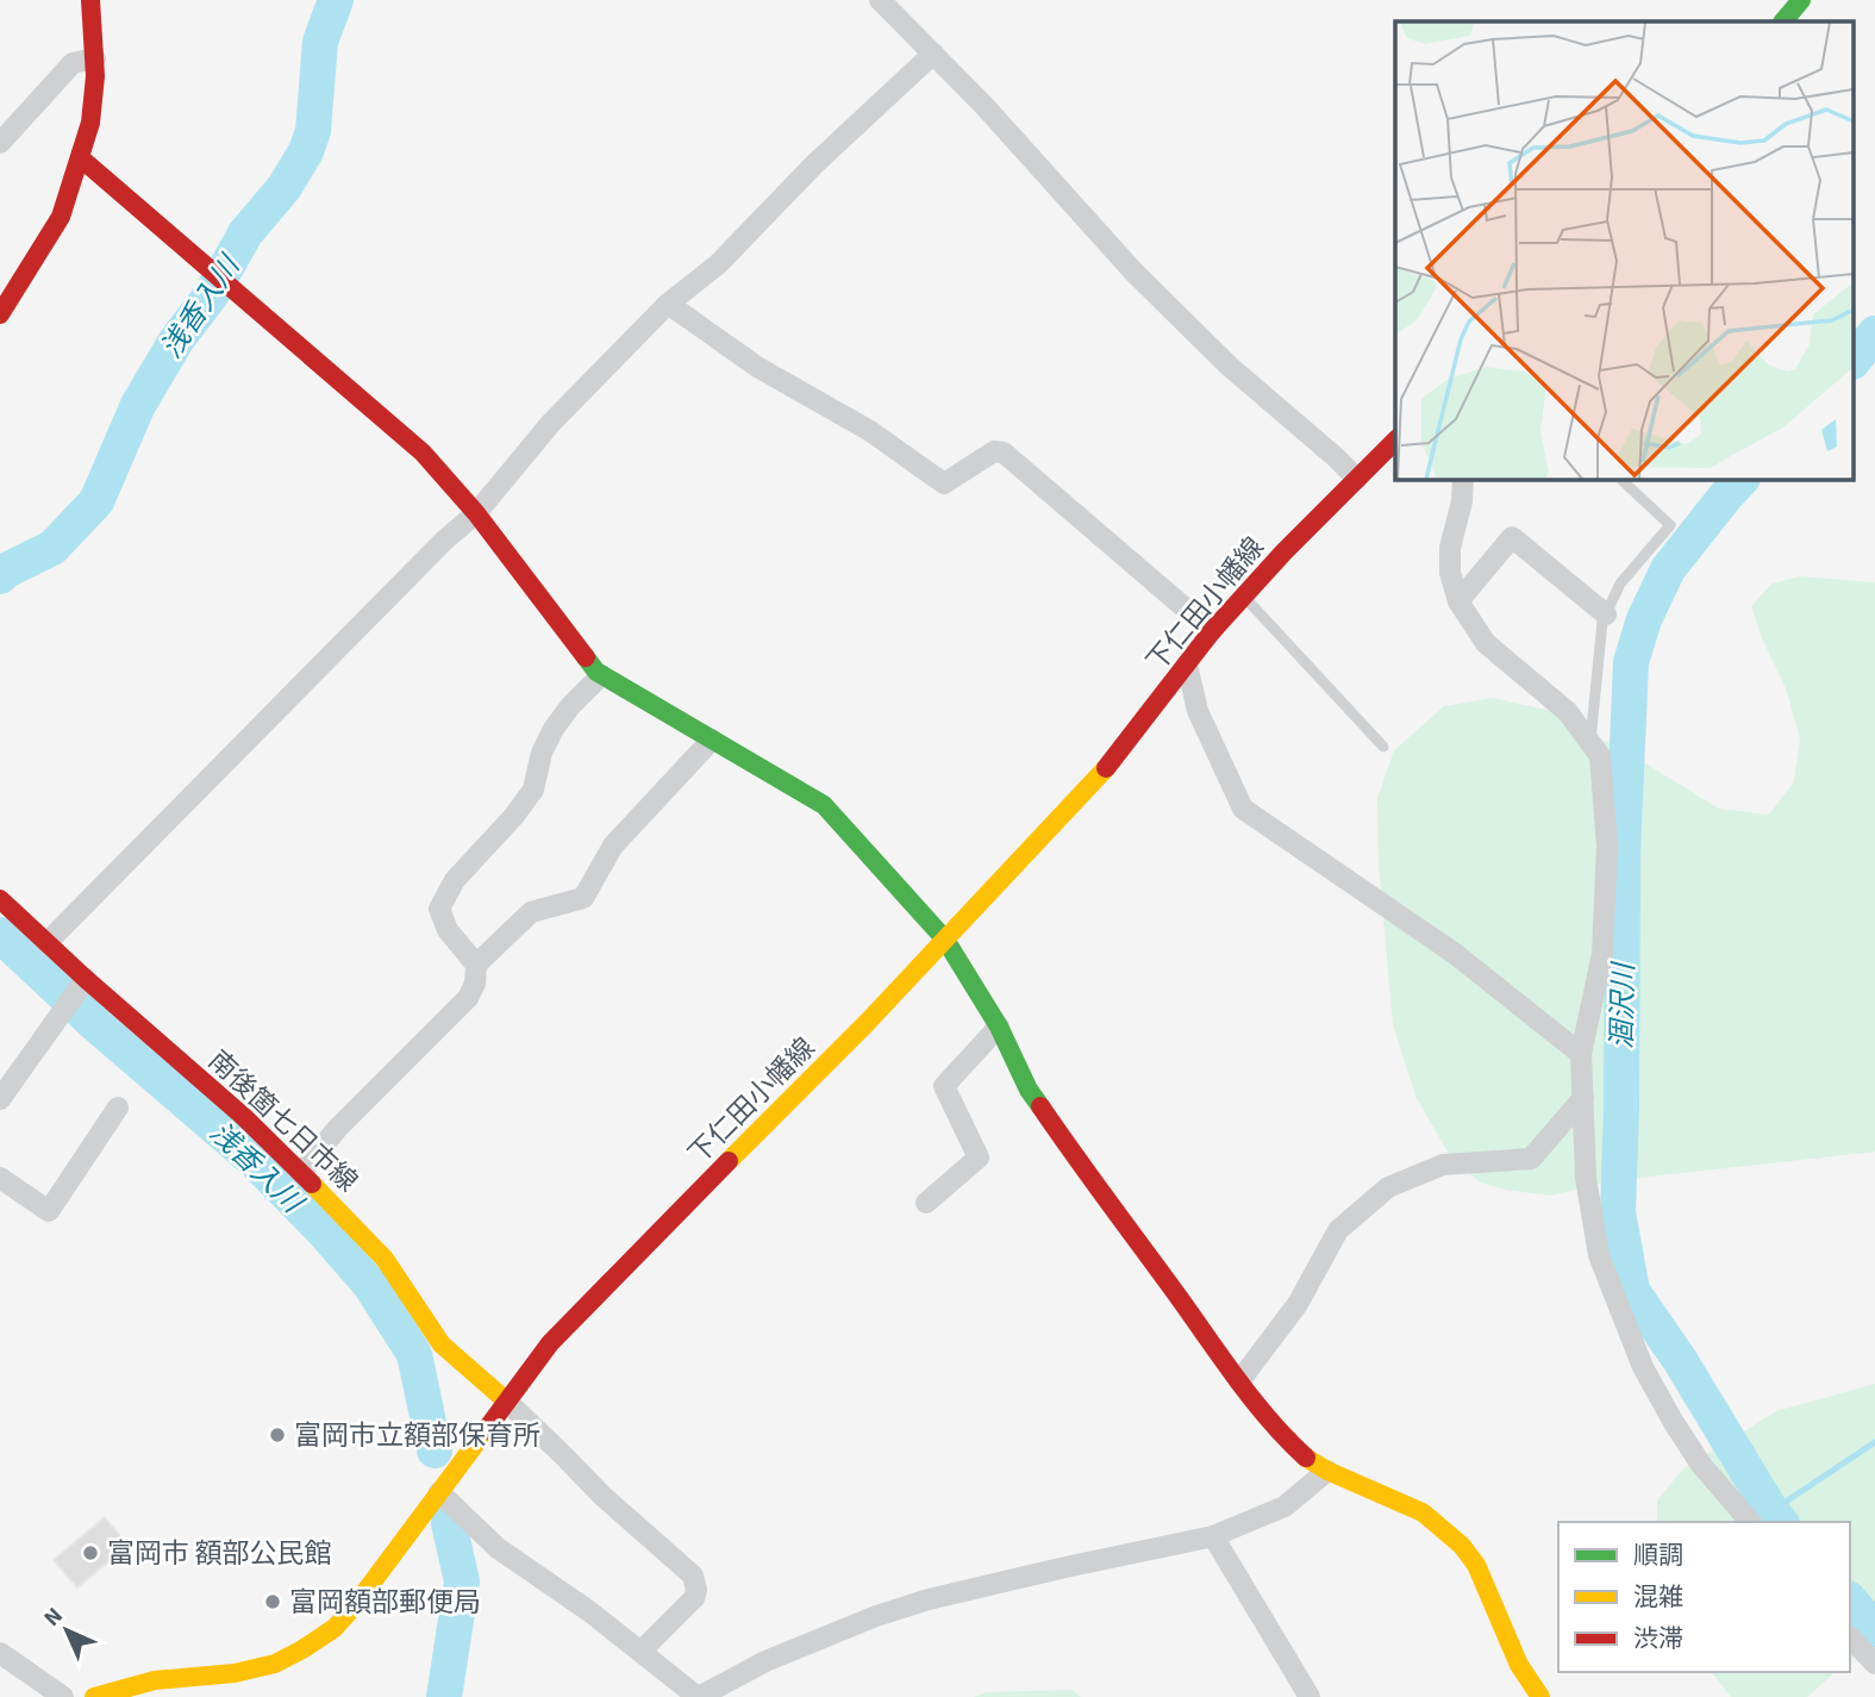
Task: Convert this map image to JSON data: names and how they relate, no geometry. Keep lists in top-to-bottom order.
{
  "streets": {
    "main road": ["下仁田小幡線", "南後箇七日市線"]
  },
  "crossings": [
    ["下仁田小幡線", "南後箇七日市線"]
  ],
  "water": ["浅香入川", "涸沢川"],
  "places": ["富岡市立額部保育所", "富岡市 額部公民館", "富岡額部郵便局"],
  "legend": ["順調", "混雑", "渋滞"],
  "north": "top left"
}
